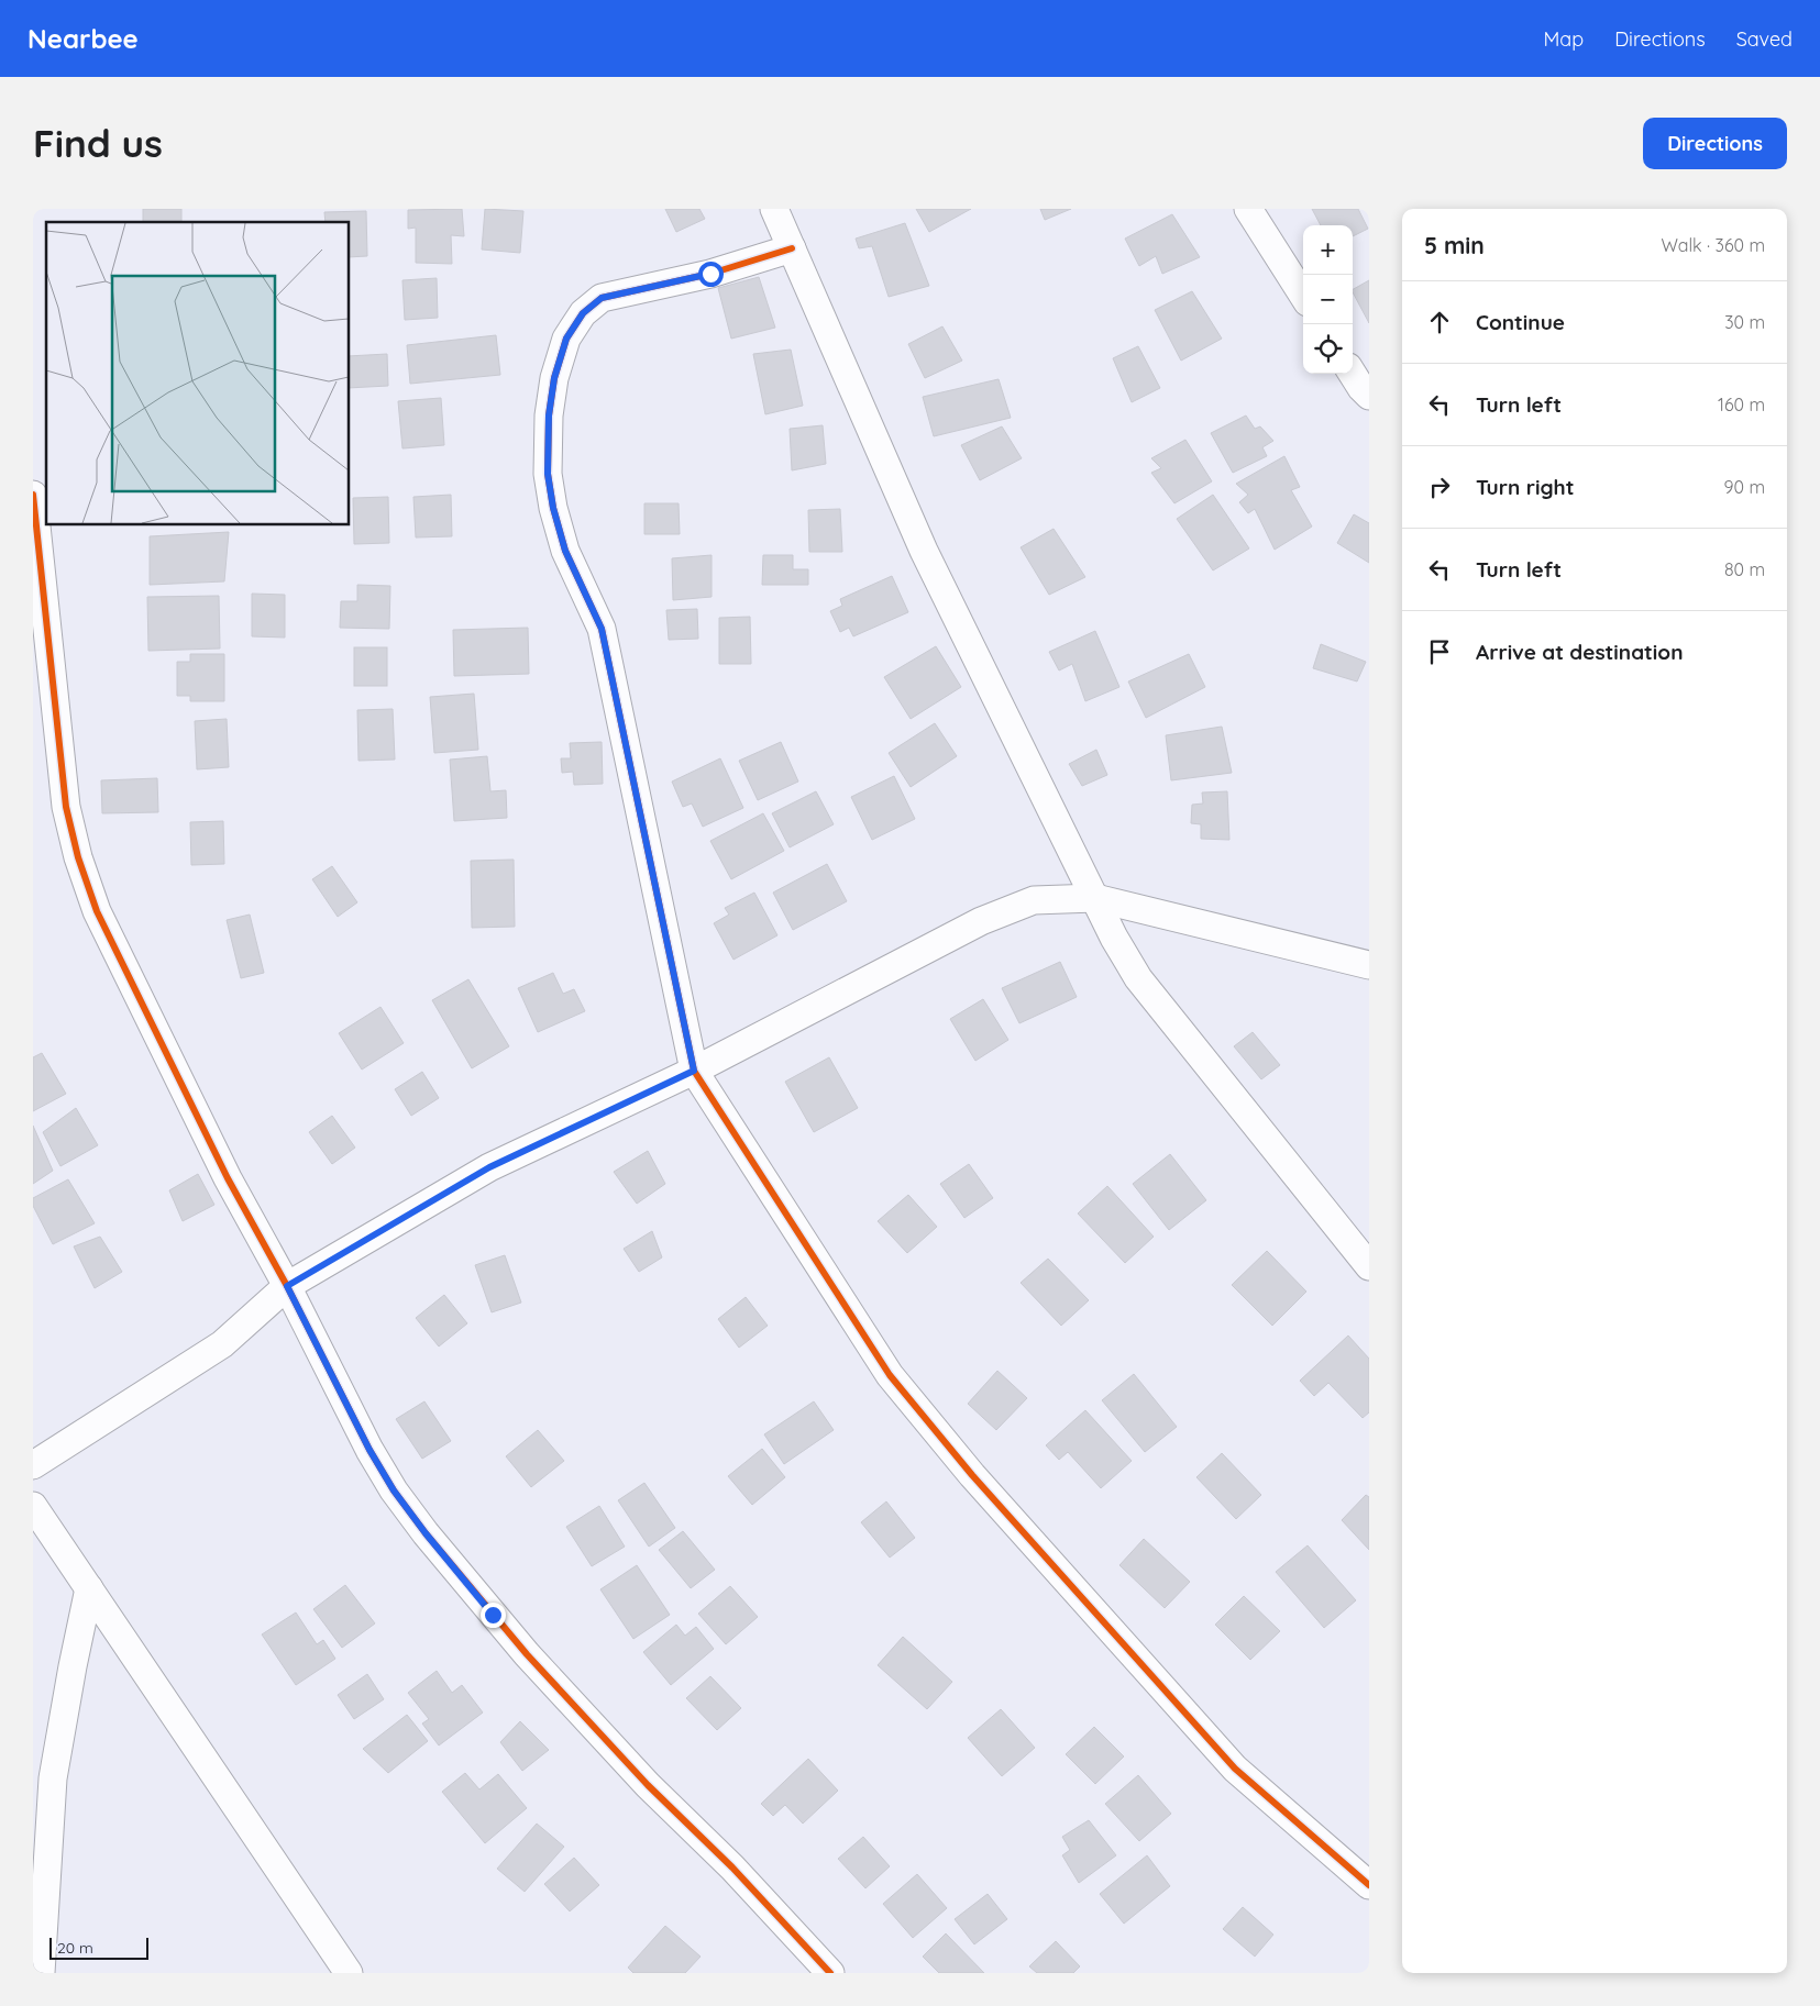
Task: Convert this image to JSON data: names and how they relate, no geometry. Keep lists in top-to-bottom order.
{
  "scale_bar": "20 m",
  "page": {
    "header": "Nearbee",
    "nav": ["Map", "Directions", "Saved"],
    "buttons": "Directions",
    "title": "Find us",
    "heading": ["5 min", "Walk · 360 m"],
    "map_buttons": ["+", "−"],
    "list": [
      ["Continue", "30 m"],
      ["Turn left", "160 m"],
      ["Turn right", "90 m"],
      ["Turn left", "80 m"],
      "Arrive at destination"
    ],
    "scale": "20 m"
  }
}
